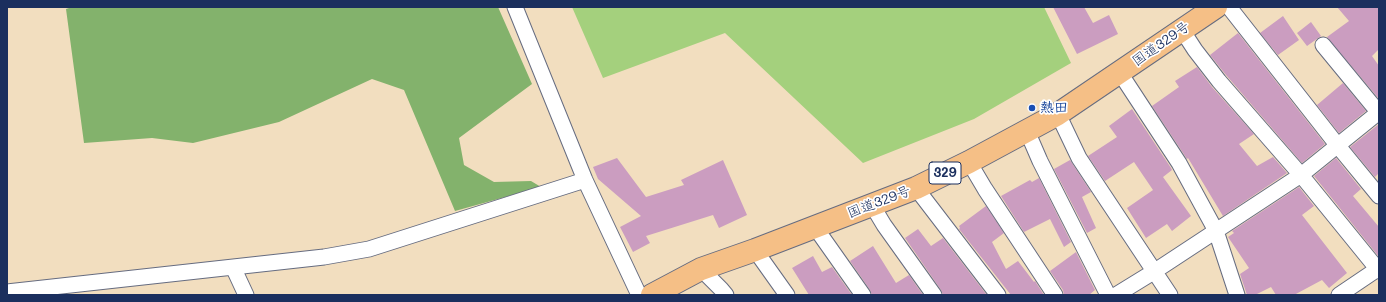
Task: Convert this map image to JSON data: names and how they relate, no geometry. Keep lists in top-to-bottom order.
{
  "streets": {
    "highway": ["国道329号", "329"]
  },
  "places": ["熱田"]
}
